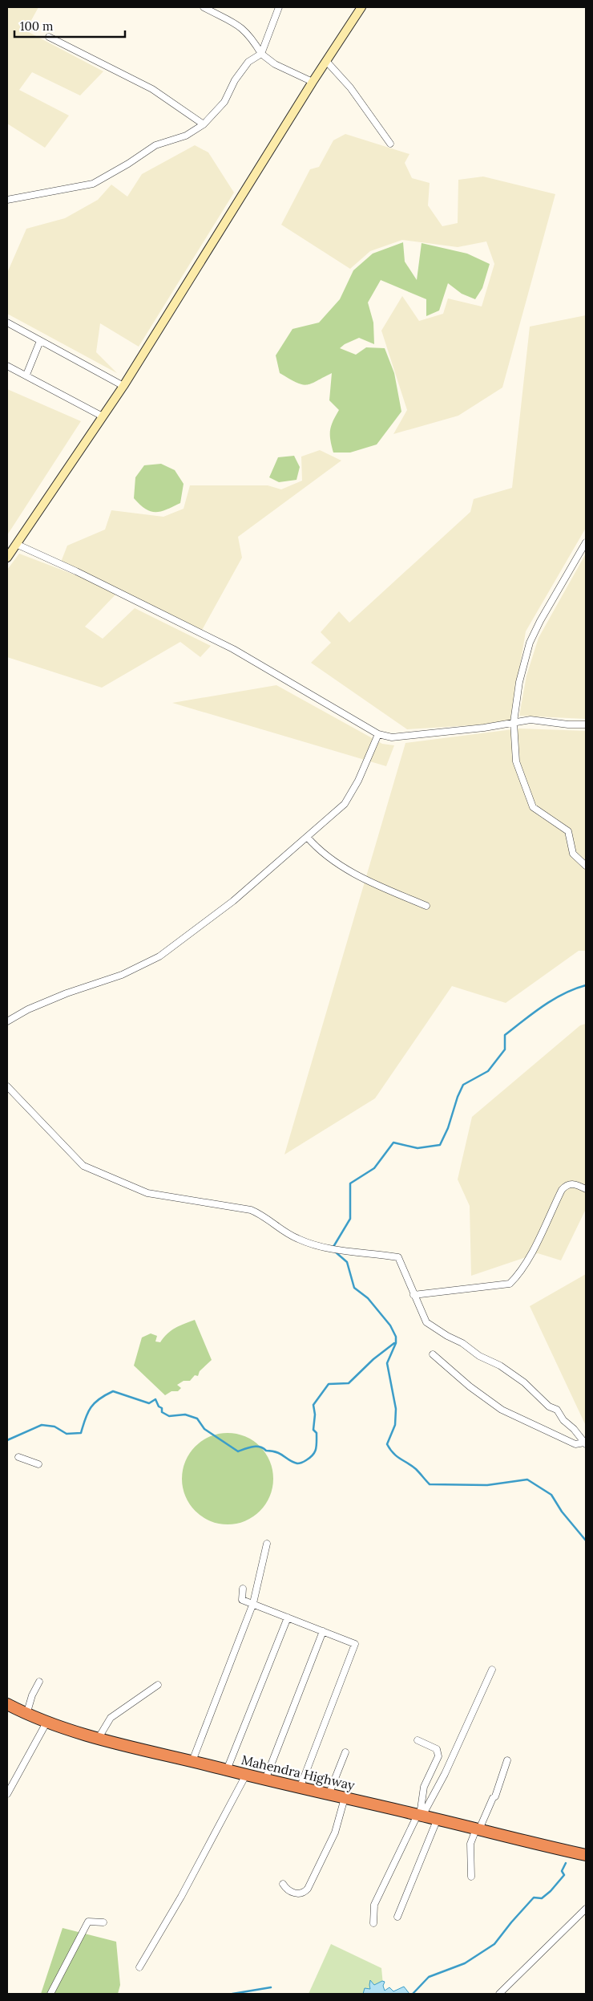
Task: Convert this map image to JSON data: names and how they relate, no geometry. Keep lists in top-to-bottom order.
{
  "streets": {
    "highway": ["Mahendra Highway"]
  },
  "scale_bar": "100 m"
}
